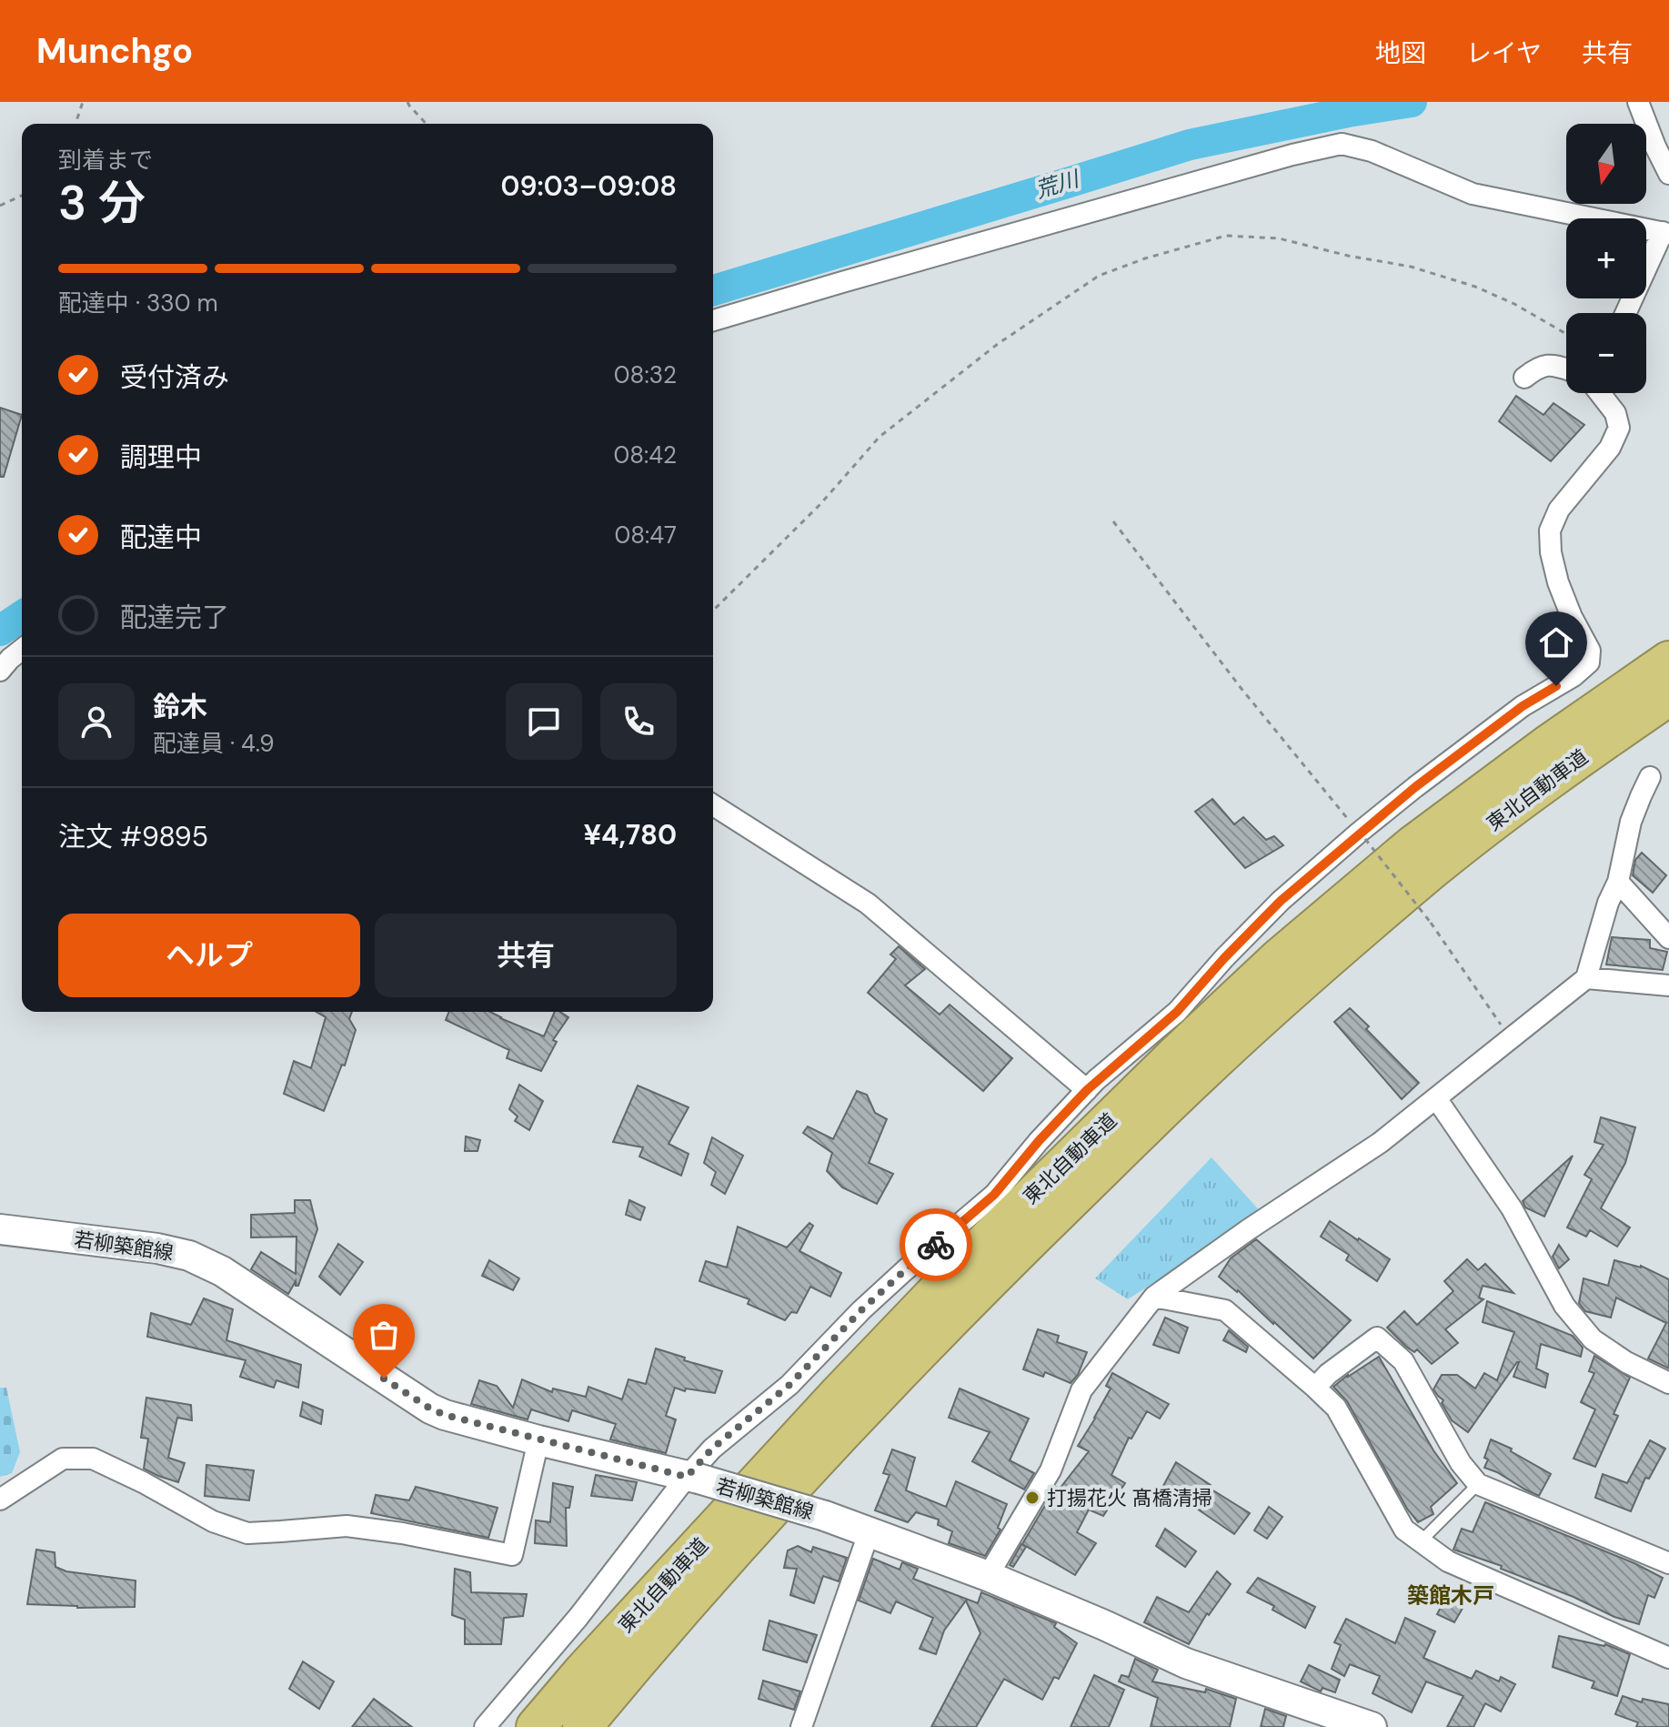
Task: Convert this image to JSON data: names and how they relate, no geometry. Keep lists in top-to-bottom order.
{
  "streets": {
    "highway": ["東北自動車道"],
    "main road": ["若柳築館線"]
  },
  "districts": ["築館木戸"],
  "water": ["荒川"],
  "places": ["打揚花火 髙橋清掃"],
  "north": "bottom",
  "page": {
    "header": "Munchgo",
    "nav": ["地図", "レイヤ", "共有"],
    "map_buttons": ["+", "−"],
    "heading": ["3 分", "到着まで", "09:03–09:08"],
    "panel": [
      "鈴木",
      "配達員 · 4.9",
      "注文 #9895",
      "¥4,780"
    ],
    "bar": "配達中 · 330 m",
    "list": [
      ["受付済み", "08:32"],
      ["調理中", "08:42"],
      ["配達中", "08:47"],
      "配達完了"
    ],
    "buttons": ["ヘルプ", "共有"]
  }
}
